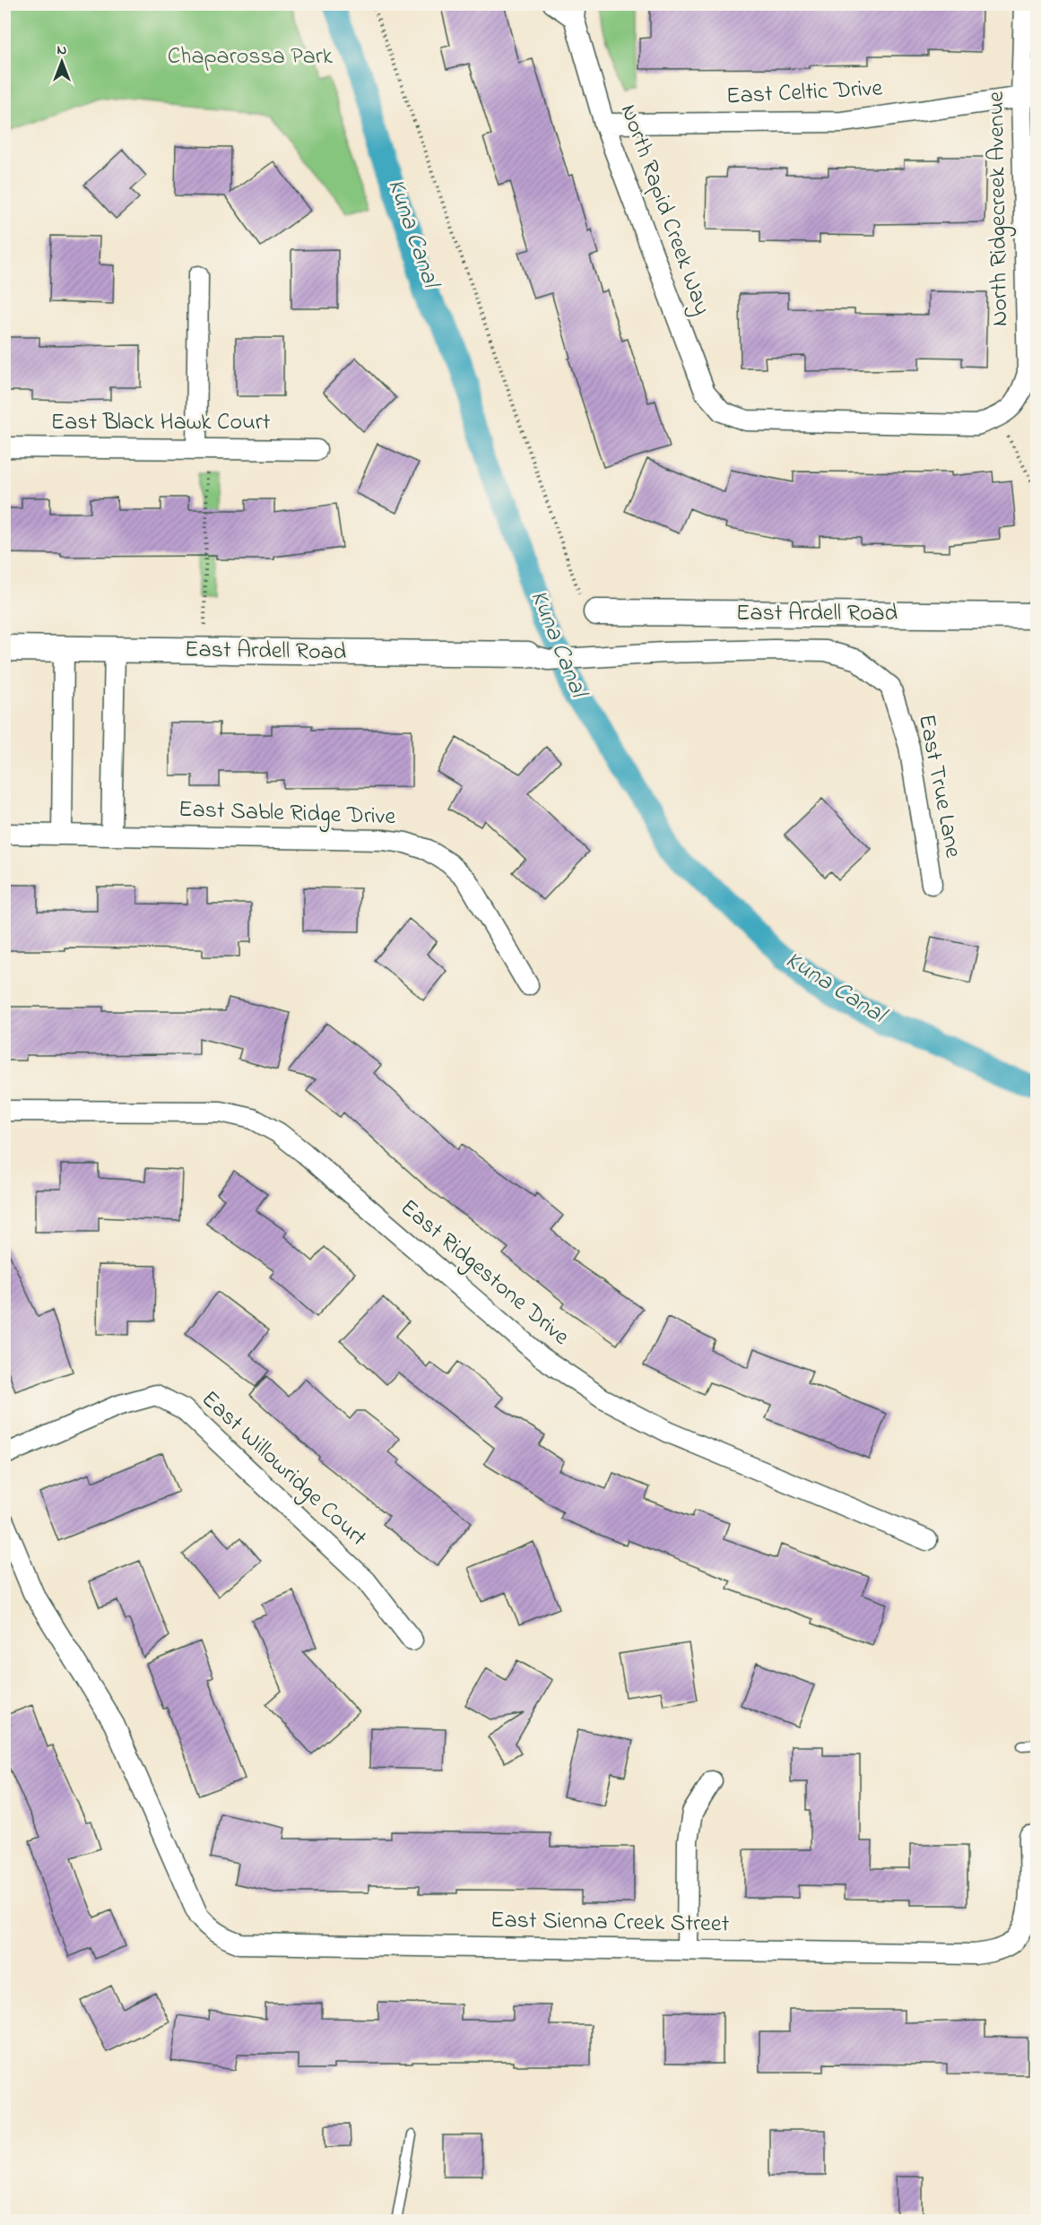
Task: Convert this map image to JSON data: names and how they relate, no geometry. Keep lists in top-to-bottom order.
{
  "streets": {
    "street": [
      "East Celtic Drive",
      "North Ridgecreek Avenue",
      "North Rapid Creek Way",
      "East Black Hawk Court",
      "East Ardell Road",
      "East True Lane",
      "East Sable Ridge Drive",
      "East Ridgestone Drive",
      "East Willowridge Court",
      "East Sienna Creek Street"
    ]
  },
  "crossings": [
    ["East Celtic Drive", "North Ridgecreek Avenue"],
    ["East Celtic Drive", "North Rapid Creek Way"],
    ["North Ridgecreek Avenue", "North Rapid Creek Way"],
    ["East Ardell Road", "East True Lane"]
  ],
  "water": ["Kuna Canal"],
  "parks": ["Chaparossa Park"],
  "north": "top"
}
